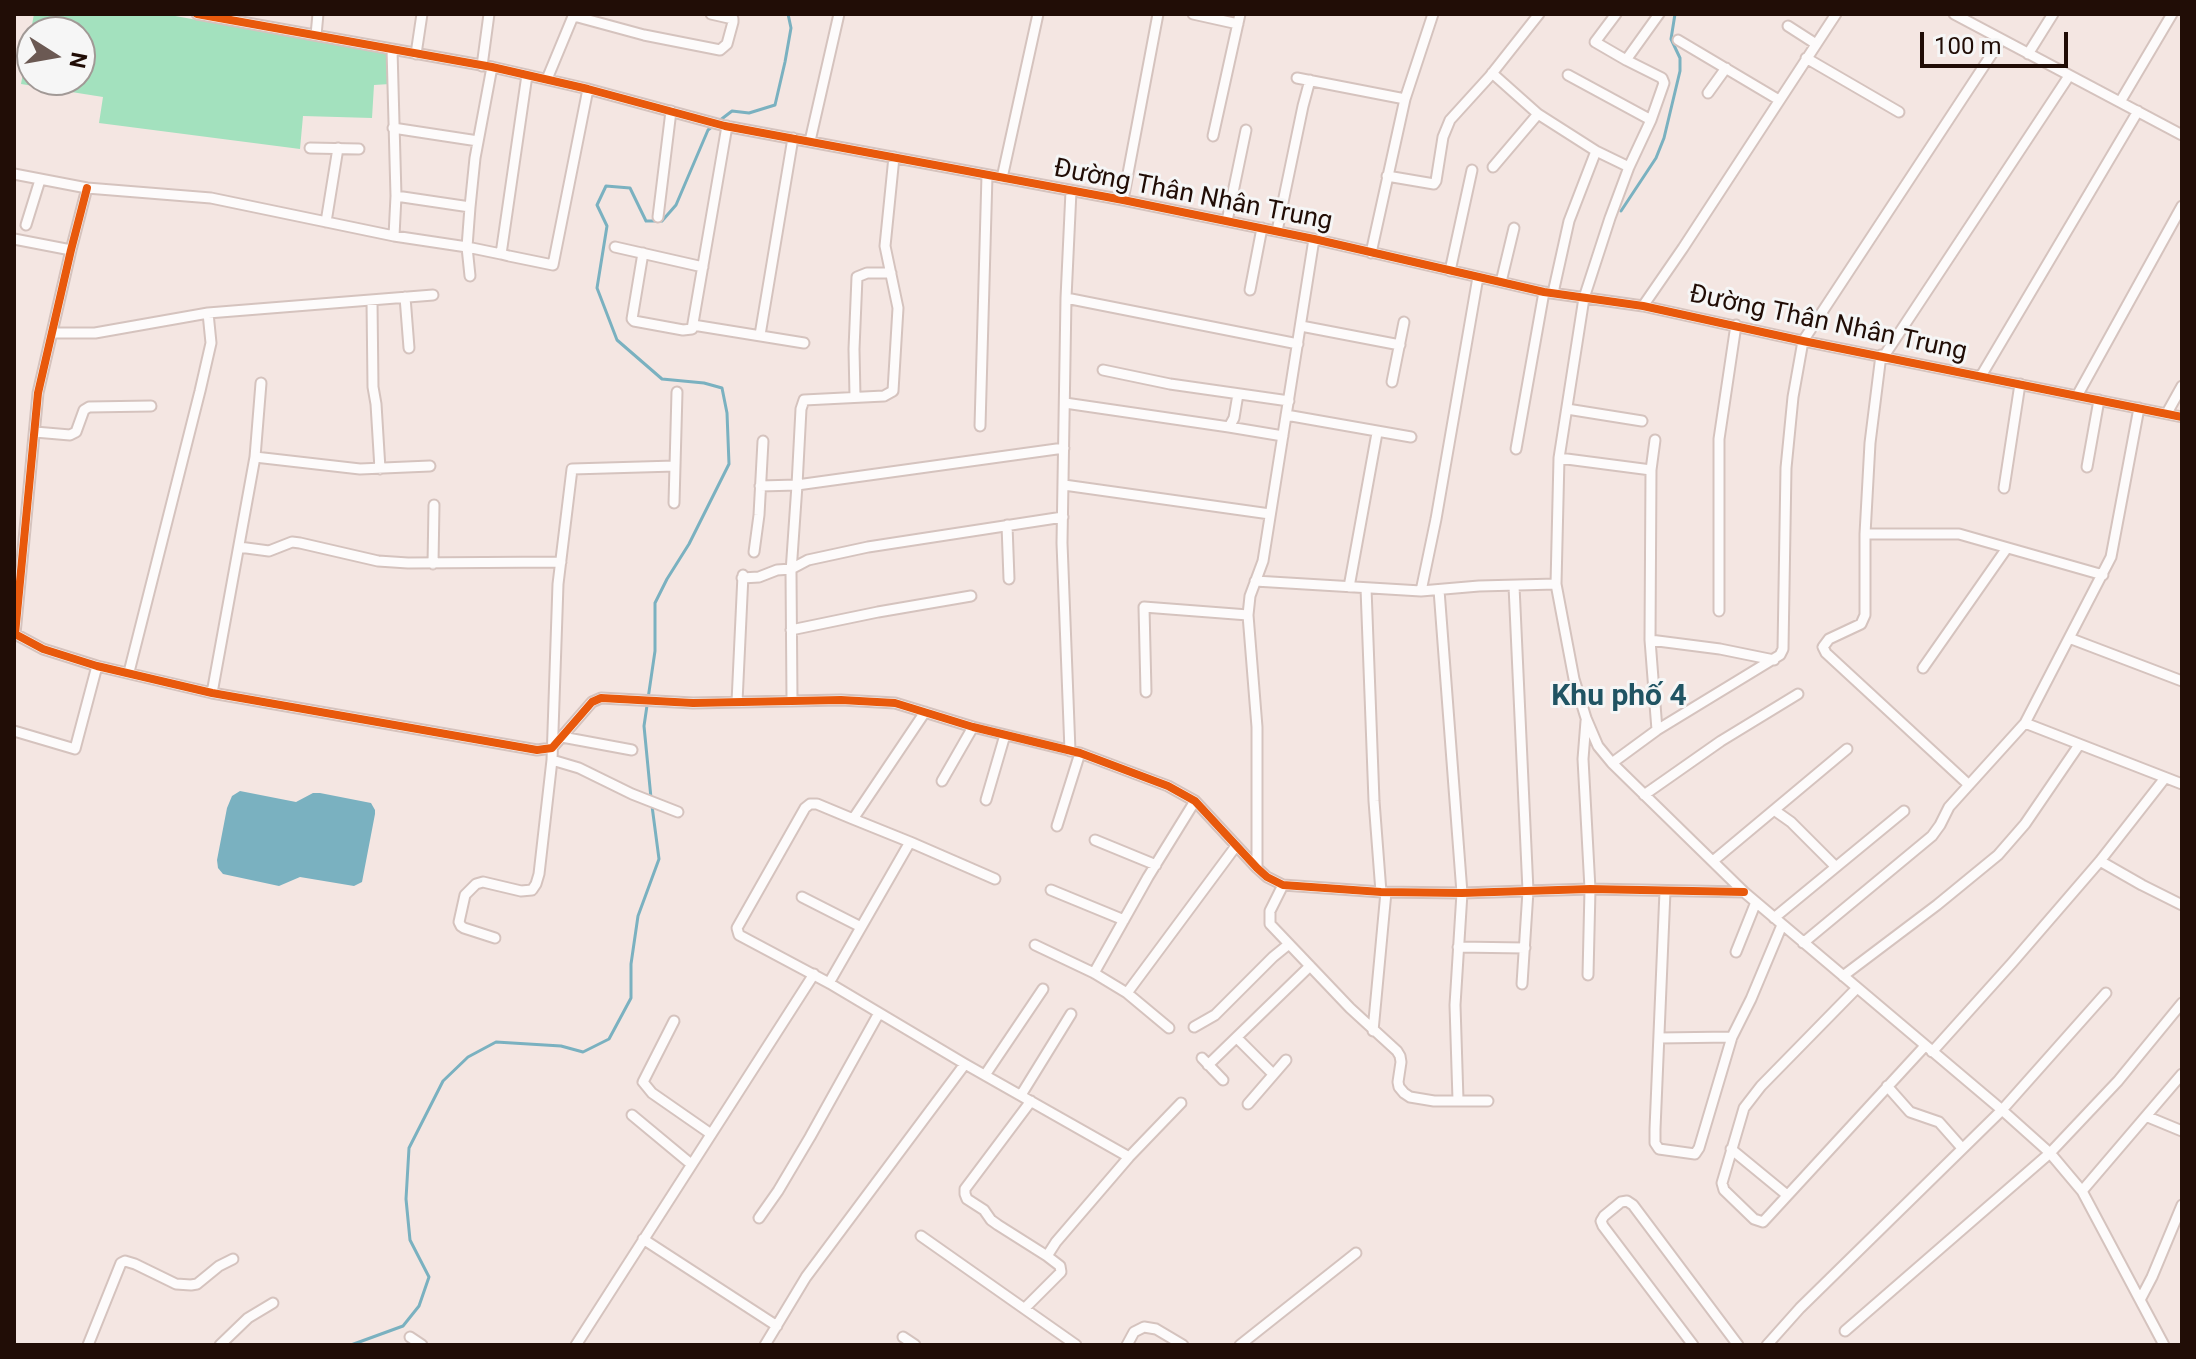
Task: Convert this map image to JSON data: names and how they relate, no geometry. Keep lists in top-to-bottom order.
{
  "streets": {
    "street": ["Đường Thân Nhân Trung"]
  },
  "districts": ["Khu phố 4"],
  "scale_bar": "100 m",
  "north": "right"
}
